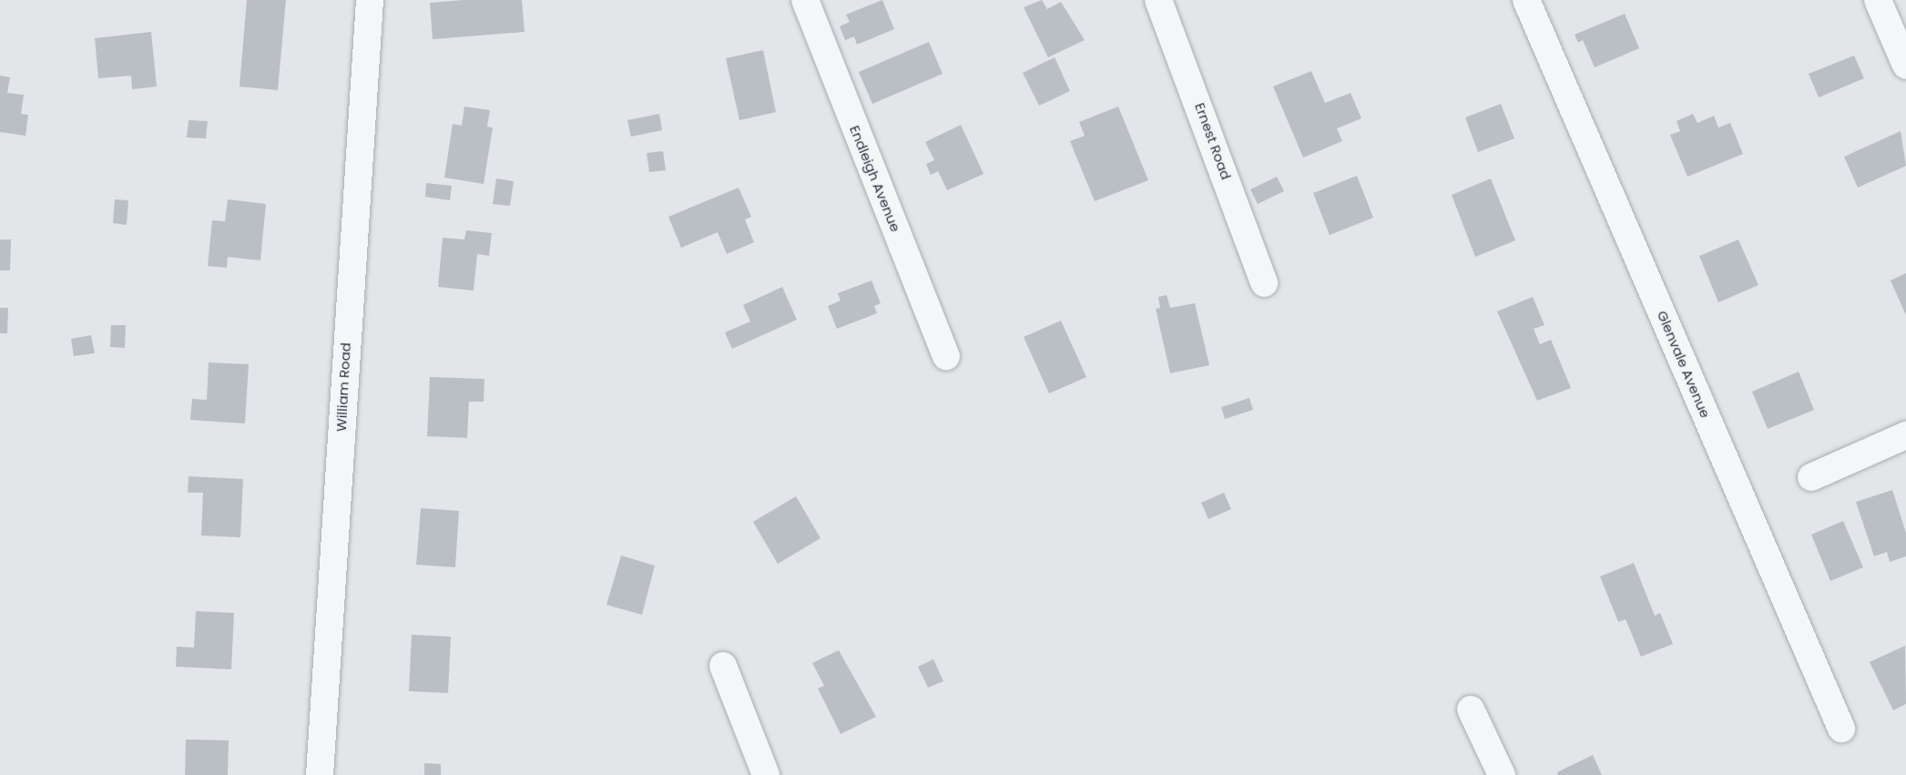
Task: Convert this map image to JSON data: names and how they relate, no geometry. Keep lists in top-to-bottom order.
{
  "streets": {
    "street": [
      "Ernest Road",
      "Endleigh Avenue",
      "Glenvale Avenue",
      "William Road"
    ]
  }
}
